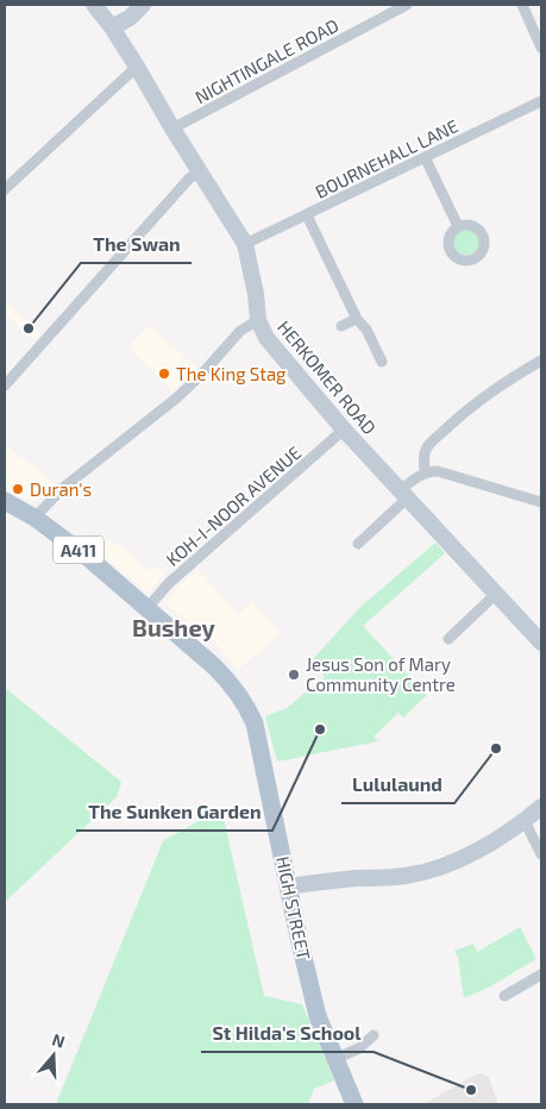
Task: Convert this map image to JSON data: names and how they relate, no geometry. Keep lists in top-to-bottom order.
{
  "streets": {
    "main road": ["A411", "HIGH STREET"],
    "street": [
      "NIGHTINGALE ROAD",
      "BOURNEHALL LANE",
      "HERKOMER ROAD",
      "KOH-I-NOOR AVENUE"
    ]
  },
  "crossings": [
    ["NIGHTINGALE ROAD", "HERKOMER ROAD"],
    ["BOURNEHALL LANE", "HERKOMER ROAD"],
    ["HERKOMER ROAD", "KOH-I-NOOR AVENUE"],
    ["KOH-I-NOOR AVENUE", "HIGH STREET"]
  ],
  "districts": ["Bushey"],
  "places": [
    "The Swan",
    "The King Stag",
    "Duran's",
    "Jesus Son of Mary Community Centre",
    "The Sunken Garden",
    "Lululaund",
    "St Hilda's School"
  ],
  "north": "top"
}
